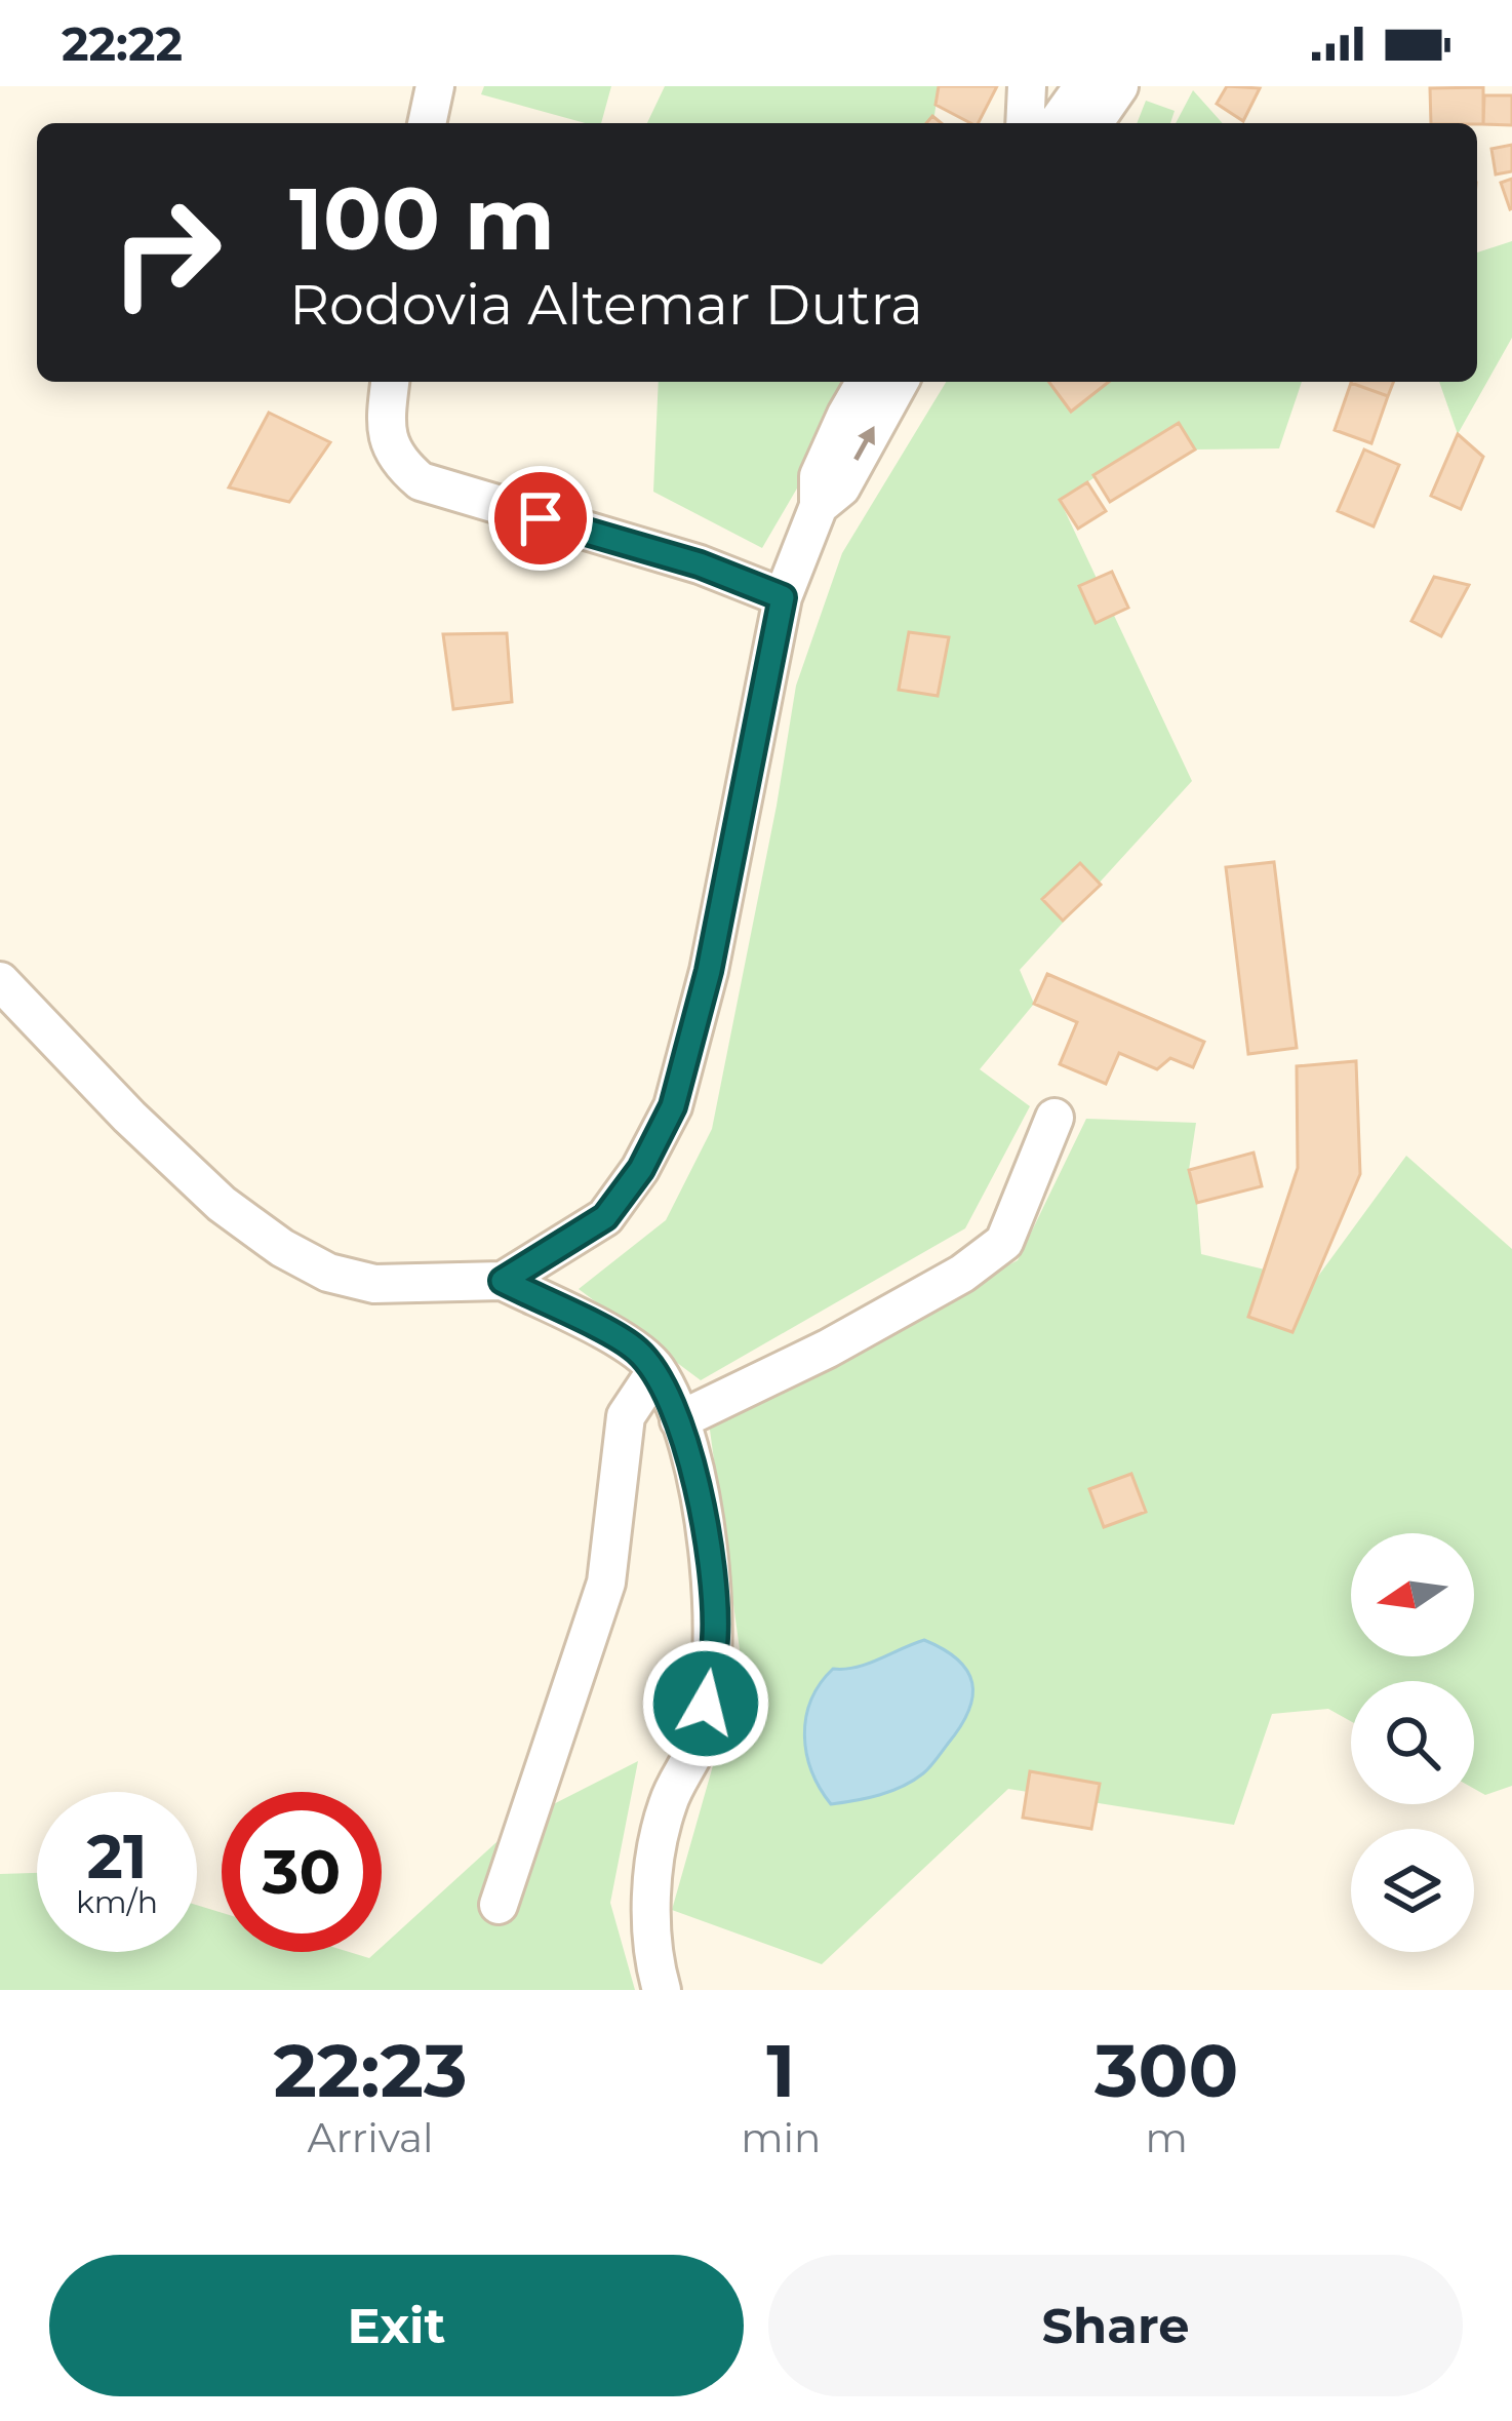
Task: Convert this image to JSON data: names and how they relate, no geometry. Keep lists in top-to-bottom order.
{
  "north": "left",
  "page": {
    "status": "22:22",
    "turn": ["100 m", "Rodovia Altemar Dutra"],
    "speed": "21 km/h",
    "limit": "30",
    "eta": [
      "22:23",
      "Arrival",
      "1",
      "min",
      "300",
      "m"
    ],
    "buttons": ["Exit", "Share"]
  }
}
